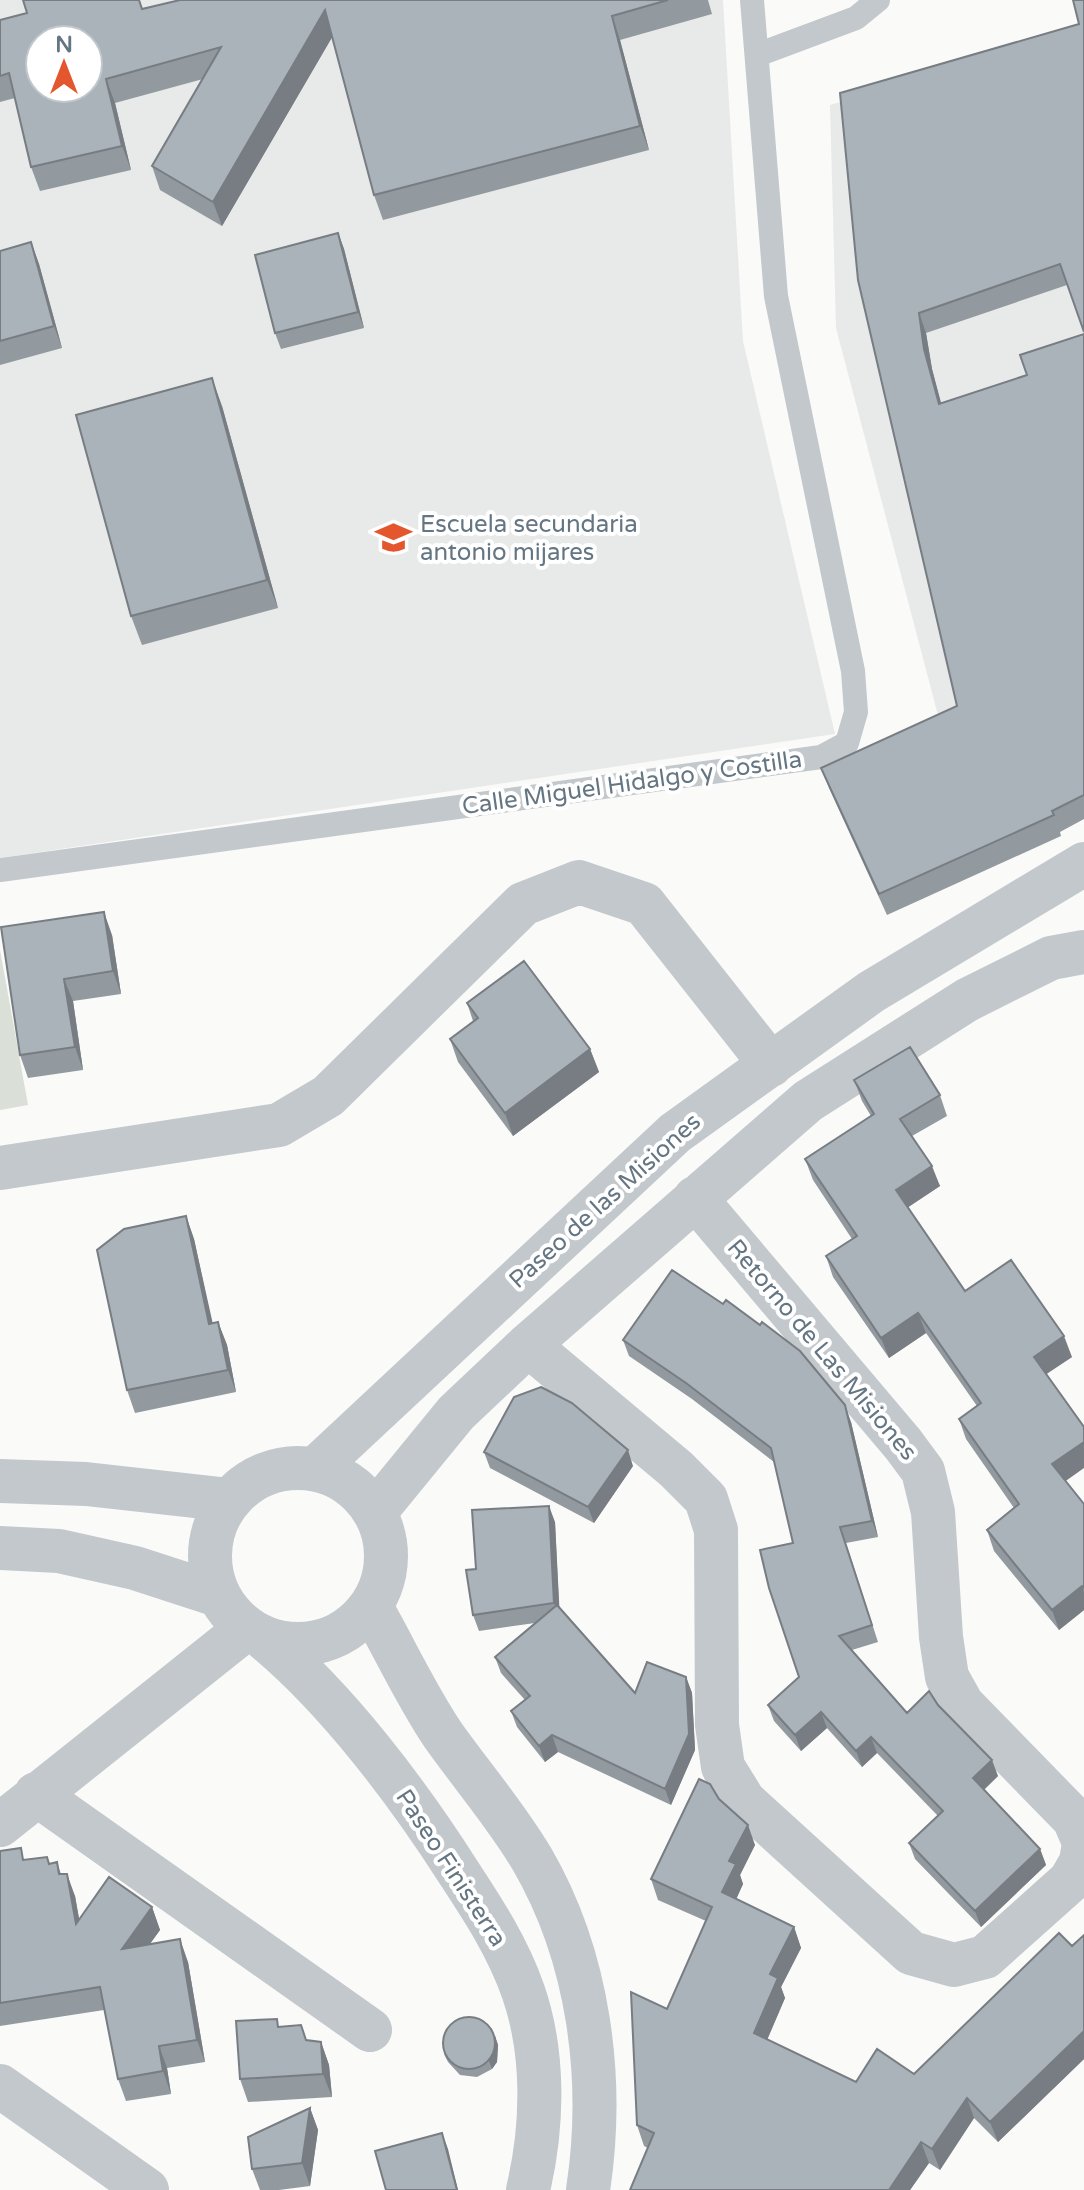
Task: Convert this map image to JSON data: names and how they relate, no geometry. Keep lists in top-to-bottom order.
{
  "streets": {
    "street": ["Paseo de las Misiones", "Retorno de Las Misiones", "Paseo Finisterra"],
    "lane": ["Calle Miguel Hidalgo y Costilla"]
  },
  "crossings": [
    ["Paseo de las Misiones", "Paseo Finisterra"]
  ],
  "places": {
    "school or university": ["Escuela secundaria antonio mijares"]
  },
  "north": "top"
}
